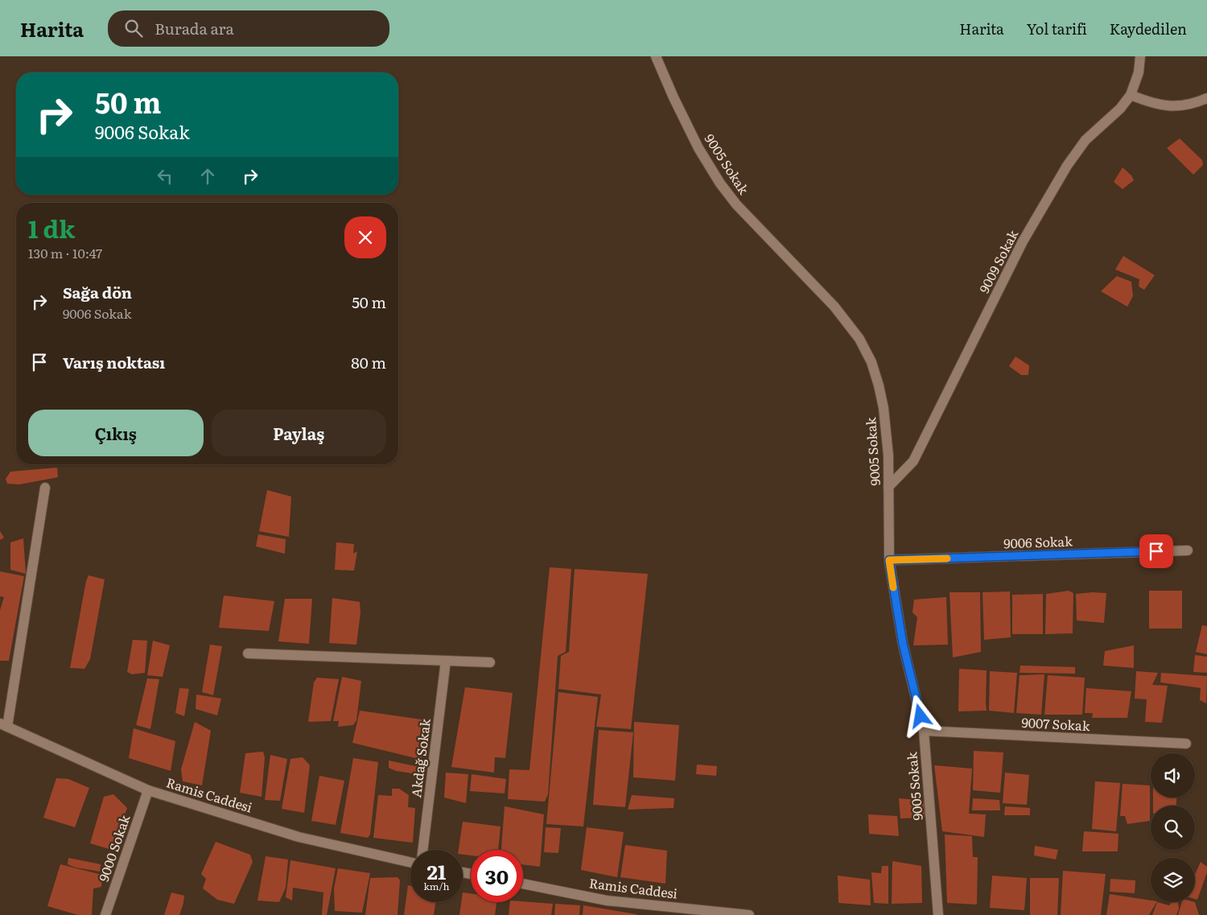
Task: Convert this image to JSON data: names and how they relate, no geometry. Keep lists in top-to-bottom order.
{
  "streets": {
    "street": [
      "9005 Sokak",
      "9009 Sokak",
      "9006 Sokak",
      "9007 Sokak",
      "Akdağ Sokak",
      "Ramis Caddesi",
      "9000 Sokak"
    ]
  },
  "crossings": [
    ["9005 Sokak", "9009 Sokak"],
    ["9005 Sokak", "9006 Sokak"],
    ["9005 Sokak", "9007 Sokak"],
    ["Ramis Caddesi", "9000 Sokak"]
  ],
  "page": {
    "header": "Harita",
    "search": "Burada ara",
    "nav": ["Harita", "Yol tarifi", "Kaydedilen"],
    "turn": ["50 m", "9006 Sokak"],
    "heading": ["1 dk", "130 m · 10:47"],
    "list": [
      {
        "name": "Sağa dön",
        "note": "9006 Sokak",
        "value": "50 m"
      },
      {
        "name": "Varış noktası",
        "value": "80 m"
      }
    ],
    "buttons": ["Çıkış", "Paylaş"],
    "speed": "21 km/h",
    "limit": "30"
  }
}
